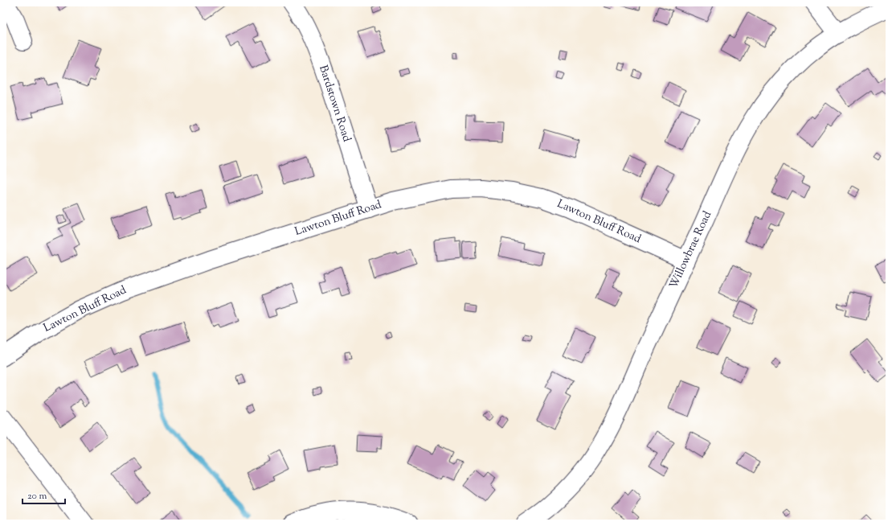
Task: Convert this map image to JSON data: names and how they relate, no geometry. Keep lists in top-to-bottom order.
{
  "streets": {
    "street": ["Bardstown Road", "Lawton Bluff Road", "Willowbrae Road"]
  },
  "crossings": [
    ["Bardstown Road", "Lawton Bluff Road"],
    ["Lawton Bluff Road", "Willowbrae Road"]
  ],
  "scale_bar": "20 m"
}
